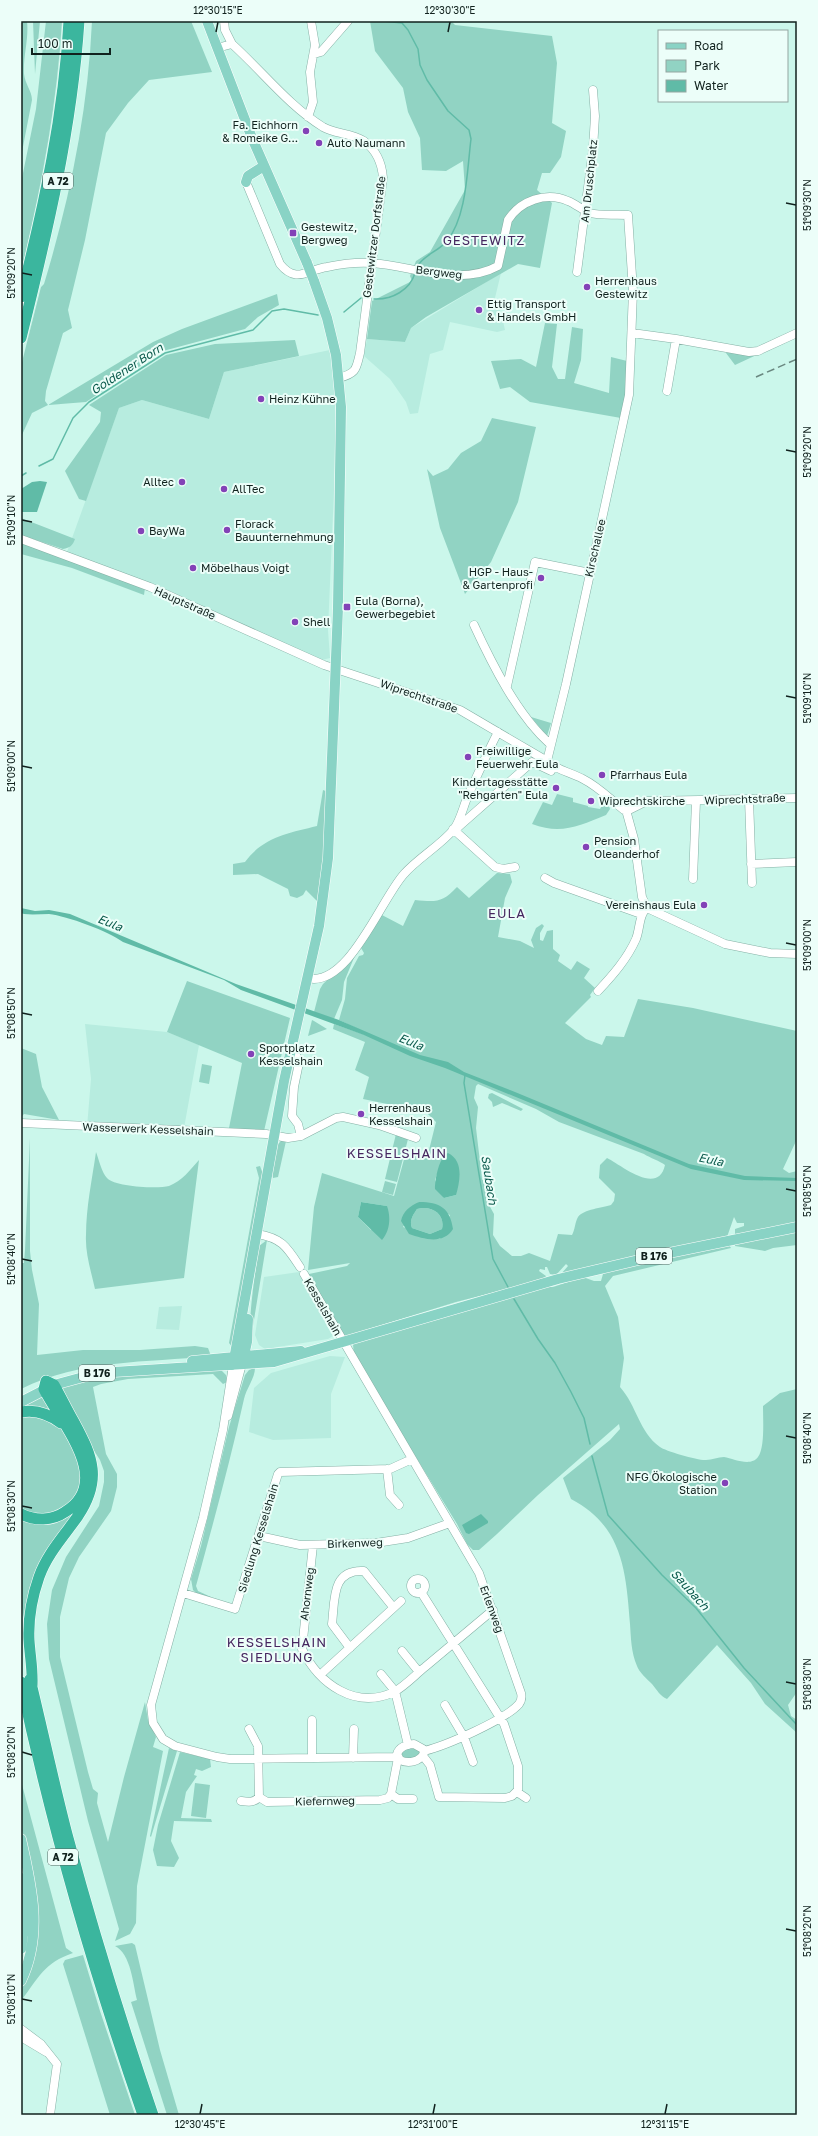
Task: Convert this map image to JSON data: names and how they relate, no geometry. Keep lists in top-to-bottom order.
{
  "streets": {
    "highway": ["A 72"],
    "main road": ["B 176"],
    "street": [
      "Am Druschplatz",
      "Gestewitzer Dorfstraße",
      "Bergweg",
      "Kirschallee",
      "Hauptstraße",
      "Wiprechtstraße",
      "Wasserwerk Kesselshain",
      "Kesselshain",
      "Siedlung Kesselshain",
      "Birkenweg",
      "Ahornweg",
      "Erlenweg",
      "Kiefernweg"
    ]
  },
  "crossings": [
    ["Am Druschplatz", "Bergweg"],
    ["Gestewitzer Dorfstraße", "Bergweg"],
    ["Bergweg", "Kirschallee"],
    ["Kirschallee", "Wiprechtstraße"],
    ["Hauptstraße", "Wiprechtstraße"],
    ["B 176", "Kesselshain"],
    ["Siedlung Kesselshain", "Birkenweg"],
    ["Birkenweg", "Ahornweg"],
    ["Birkenweg", "Erlenweg"],
    ["Ahornweg", "Erlenweg"]
  ],
  "districts": [
    "GESTEWITZ",
    "EULA",
    "KESSELSHAIN",
    "KESSELSHAIN SIEDLUNG"
  ],
  "water": ["Goldener Born", "Eula", "Saubach"],
  "places": {
    "other": [
      "Fa. Eichhorn & Romeike G...",
      "Auto Naumann",
      "Herrenhaus Gestewitz",
      "Ettig Transport & Handels GmbH",
      "Heinz Kühne",
      "Alltec",
      "AllTec",
      "Florack Bauunternehmung",
      "BayWa",
      "Möbelhaus Voigt",
      "HGP - Haus- & Gartenprofi",
      "Shell",
      "Freiwillige Feuerwehr Eula",
      "Pfarrhaus Eula",
      "Kindertagesstätte \"Rehgarten\" Eula",
      "Wiprechtskirche",
      "Pension Oleanderhof",
      "Vereinshaus Eula",
      "Sportplatz Kesselshain",
      "Herrenhaus Kesselshain",
      "NFG Ökologische Station"
    ],
    "transit": ["Gestewitz, Bergweg", "Eula (Borna), Gewerbegebiet"]
  },
  "legend": ["Road", "Park", "Water"],
  "scale_bar": "100 m",
  "coordinates": [
    "12°30'15\"E",
    "12°30'30\"E",
    "51°09'30\"N",
    "51°09'20\"N",
    "51°09'10\"N",
    "51°09'00\"N",
    "51°08'50\"N",
    "51°08'40\"N",
    "51°08'30\"N",
    "51°08'20\"N",
    "51°08'10\"N",
    "12°30'45\"E",
    "12°31'00\"E",
    "12°31'15\"E"
  ]
}
